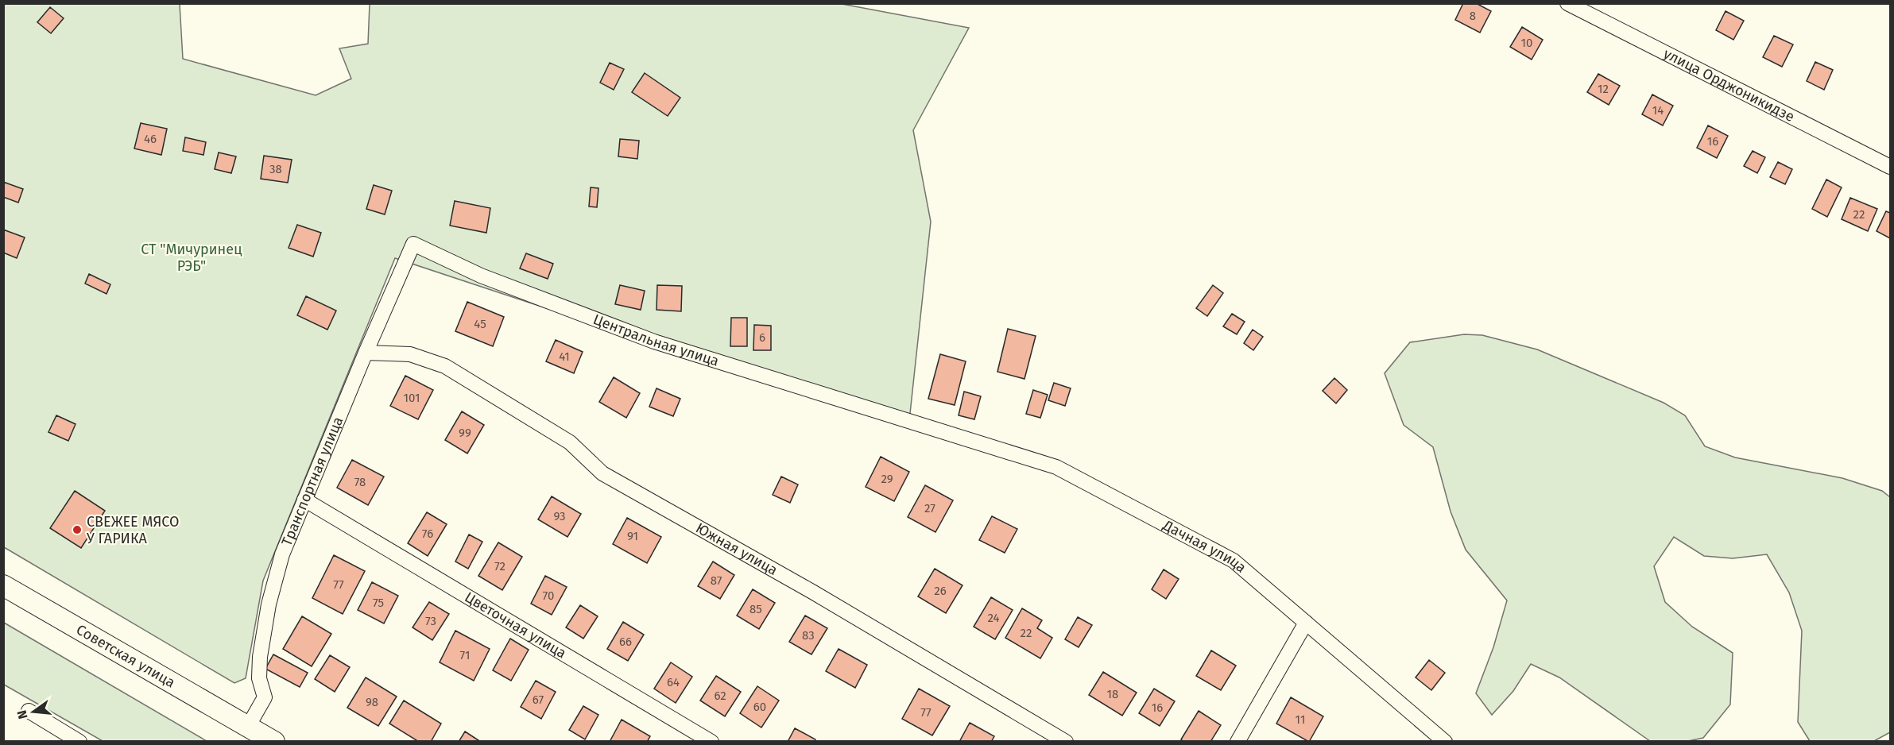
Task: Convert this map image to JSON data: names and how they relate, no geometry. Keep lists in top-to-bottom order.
{
  "streets": {
    "main road": ["Советская улица"],
    "street": [
      "улица Орджоникидзе",
      "Центральная улица",
      "Транспортная улица",
      "Дачная улица",
      "Южная улица",
      "Цветочная улица"
    ]
  },
  "crossings": [
    ["Центральная улица", "Транспортная улица"],
    ["Центральная улица", "Дачная улица"],
    ["Транспортная улица", "Южная улица"],
    ["Транспортная улица", "Цветочная улица"],
    ["Транспортная улица", "Советская улица"]
  ],
  "parks": ["СТ \"Мичуринец РЭБ\""],
  "places": ["СВЕЖЕЕ МЯСО У ГАРИКА"],
  "house_numbers": [
    "8",
    "10",
    "12",
    "14",
    "46",
    "16",
    "38",
    "22",
    "45",
    "6",
    "41",
    "101",
    "99",
    "29",
    "78",
    "27",
    "93",
    "76",
    "91",
    "72",
    "87",
    "77",
    "26",
    "70",
    "75",
    "85",
    "24",
    "73",
    "22",
    "83",
    "66",
    "71",
    "64",
    "18",
    "62",
    "67",
    "98",
    "60",
    "16",
    "77",
    "11"
  ],
  "north": "left"
}
